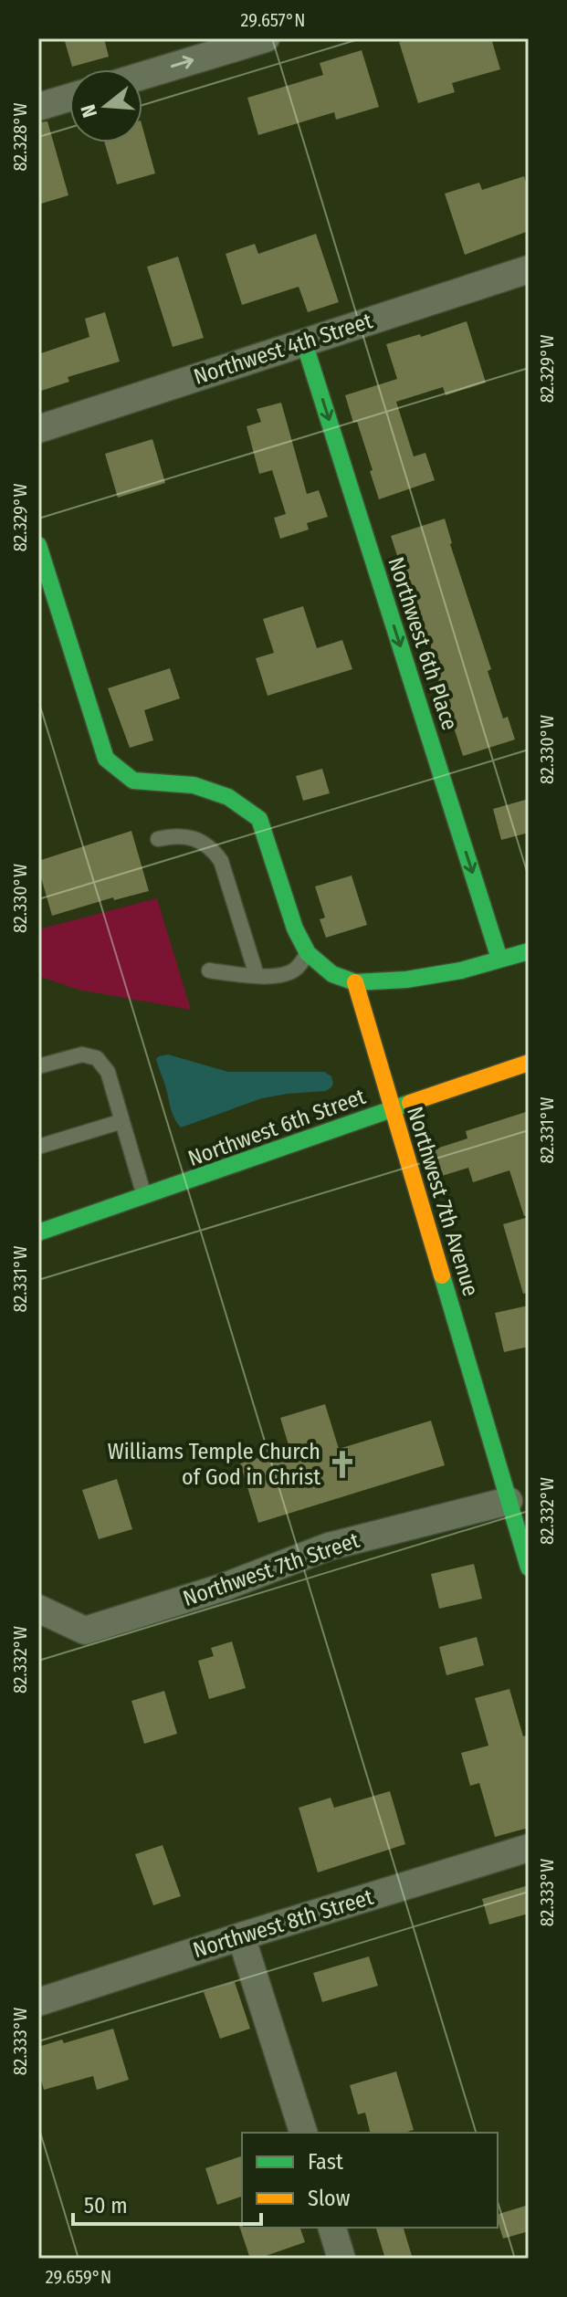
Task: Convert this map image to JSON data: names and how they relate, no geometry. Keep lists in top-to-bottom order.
{
  "streets": {
    "street": [
      "Northwest 4th Street",
      "Northwest 6th Place",
      "Northwest 6th Street",
      "Northwest 7th Avenue",
      "Northwest 7th Street",
      "Northwest 8th Street"
    ]
  },
  "crossings": [
    ["Northwest 4th Street", "Northwest 6th Place"],
    ["Northwest 6th Street", "Northwest 7th Avenue"],
    ["Northwest 7th Avenue", "Northwest 7th Street"]
  ],
  "one_way": ["Northwest 6th Place"],
  "places": {
    "church": ["Williams Temple Church of God in Christ"]
  },
  "legend": ["Fast", "Slow"],
  "scale_bar": "50 m",
  "north": "left",
  "coordinates": [
    "29.657°N",
    "82.328°W",
    "82.329°W",
    "82.330°W",
    "82.331°W",
    "82.332°W",
    "82.333°W",
    "29.659°N"
  ]
}
